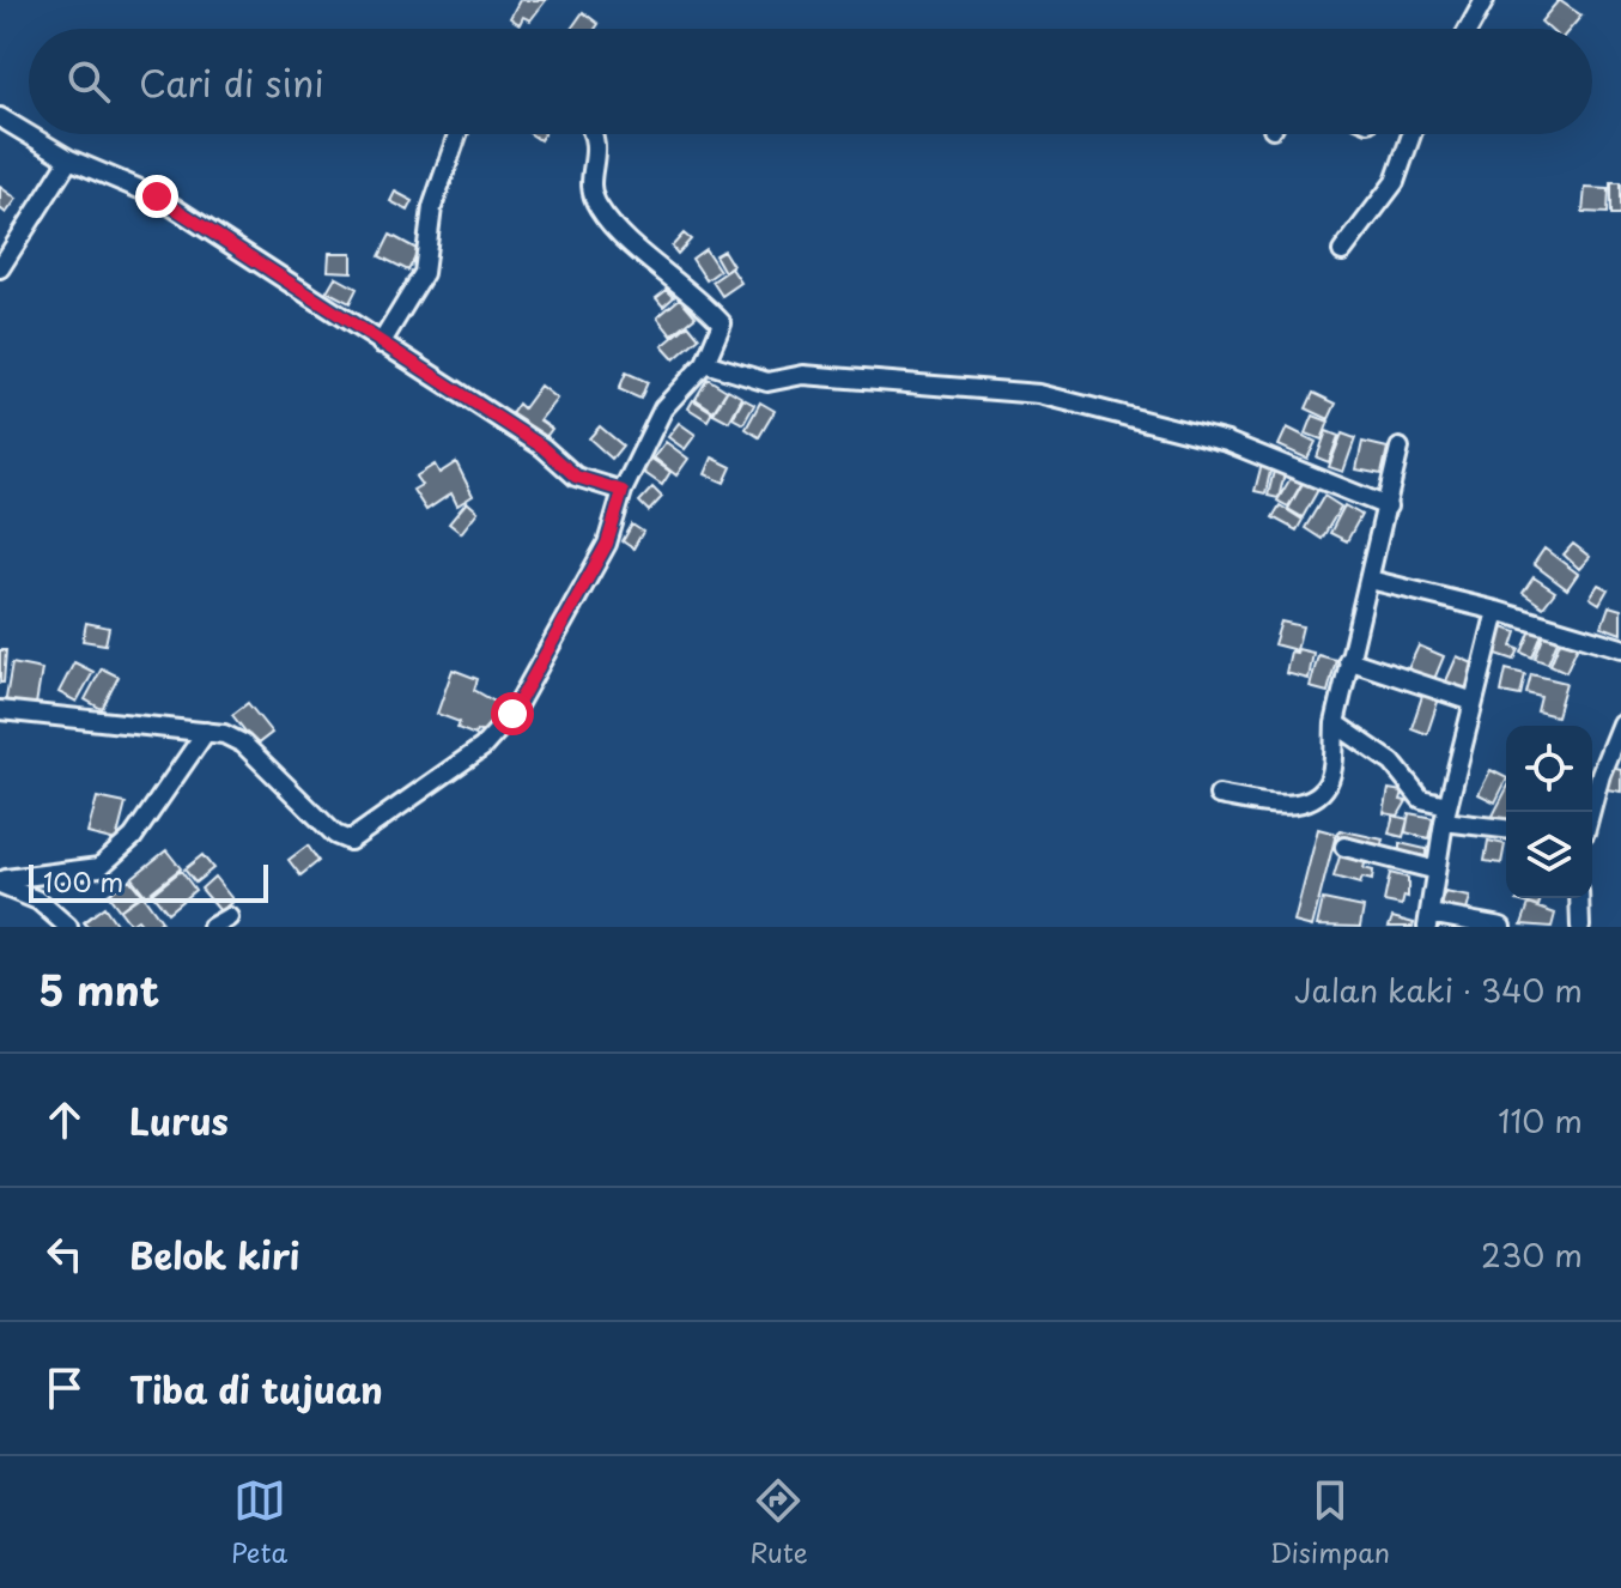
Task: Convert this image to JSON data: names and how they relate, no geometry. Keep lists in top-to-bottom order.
{
  "scale_bar": "100 m",
  "page": {
    "search": "Cari di sini",
    "scale": "100 m",
    "heading": ["5 mnt", "Jalan kaki · 340 m"],
    "list": [
      ["Lurus", "110 m"],
      ["Belok kiri", "230 m"],
      "Tiba di tujuan"
    ],
    "nav": ["Peta", "Rute", "Disimpan"]
  }
}
